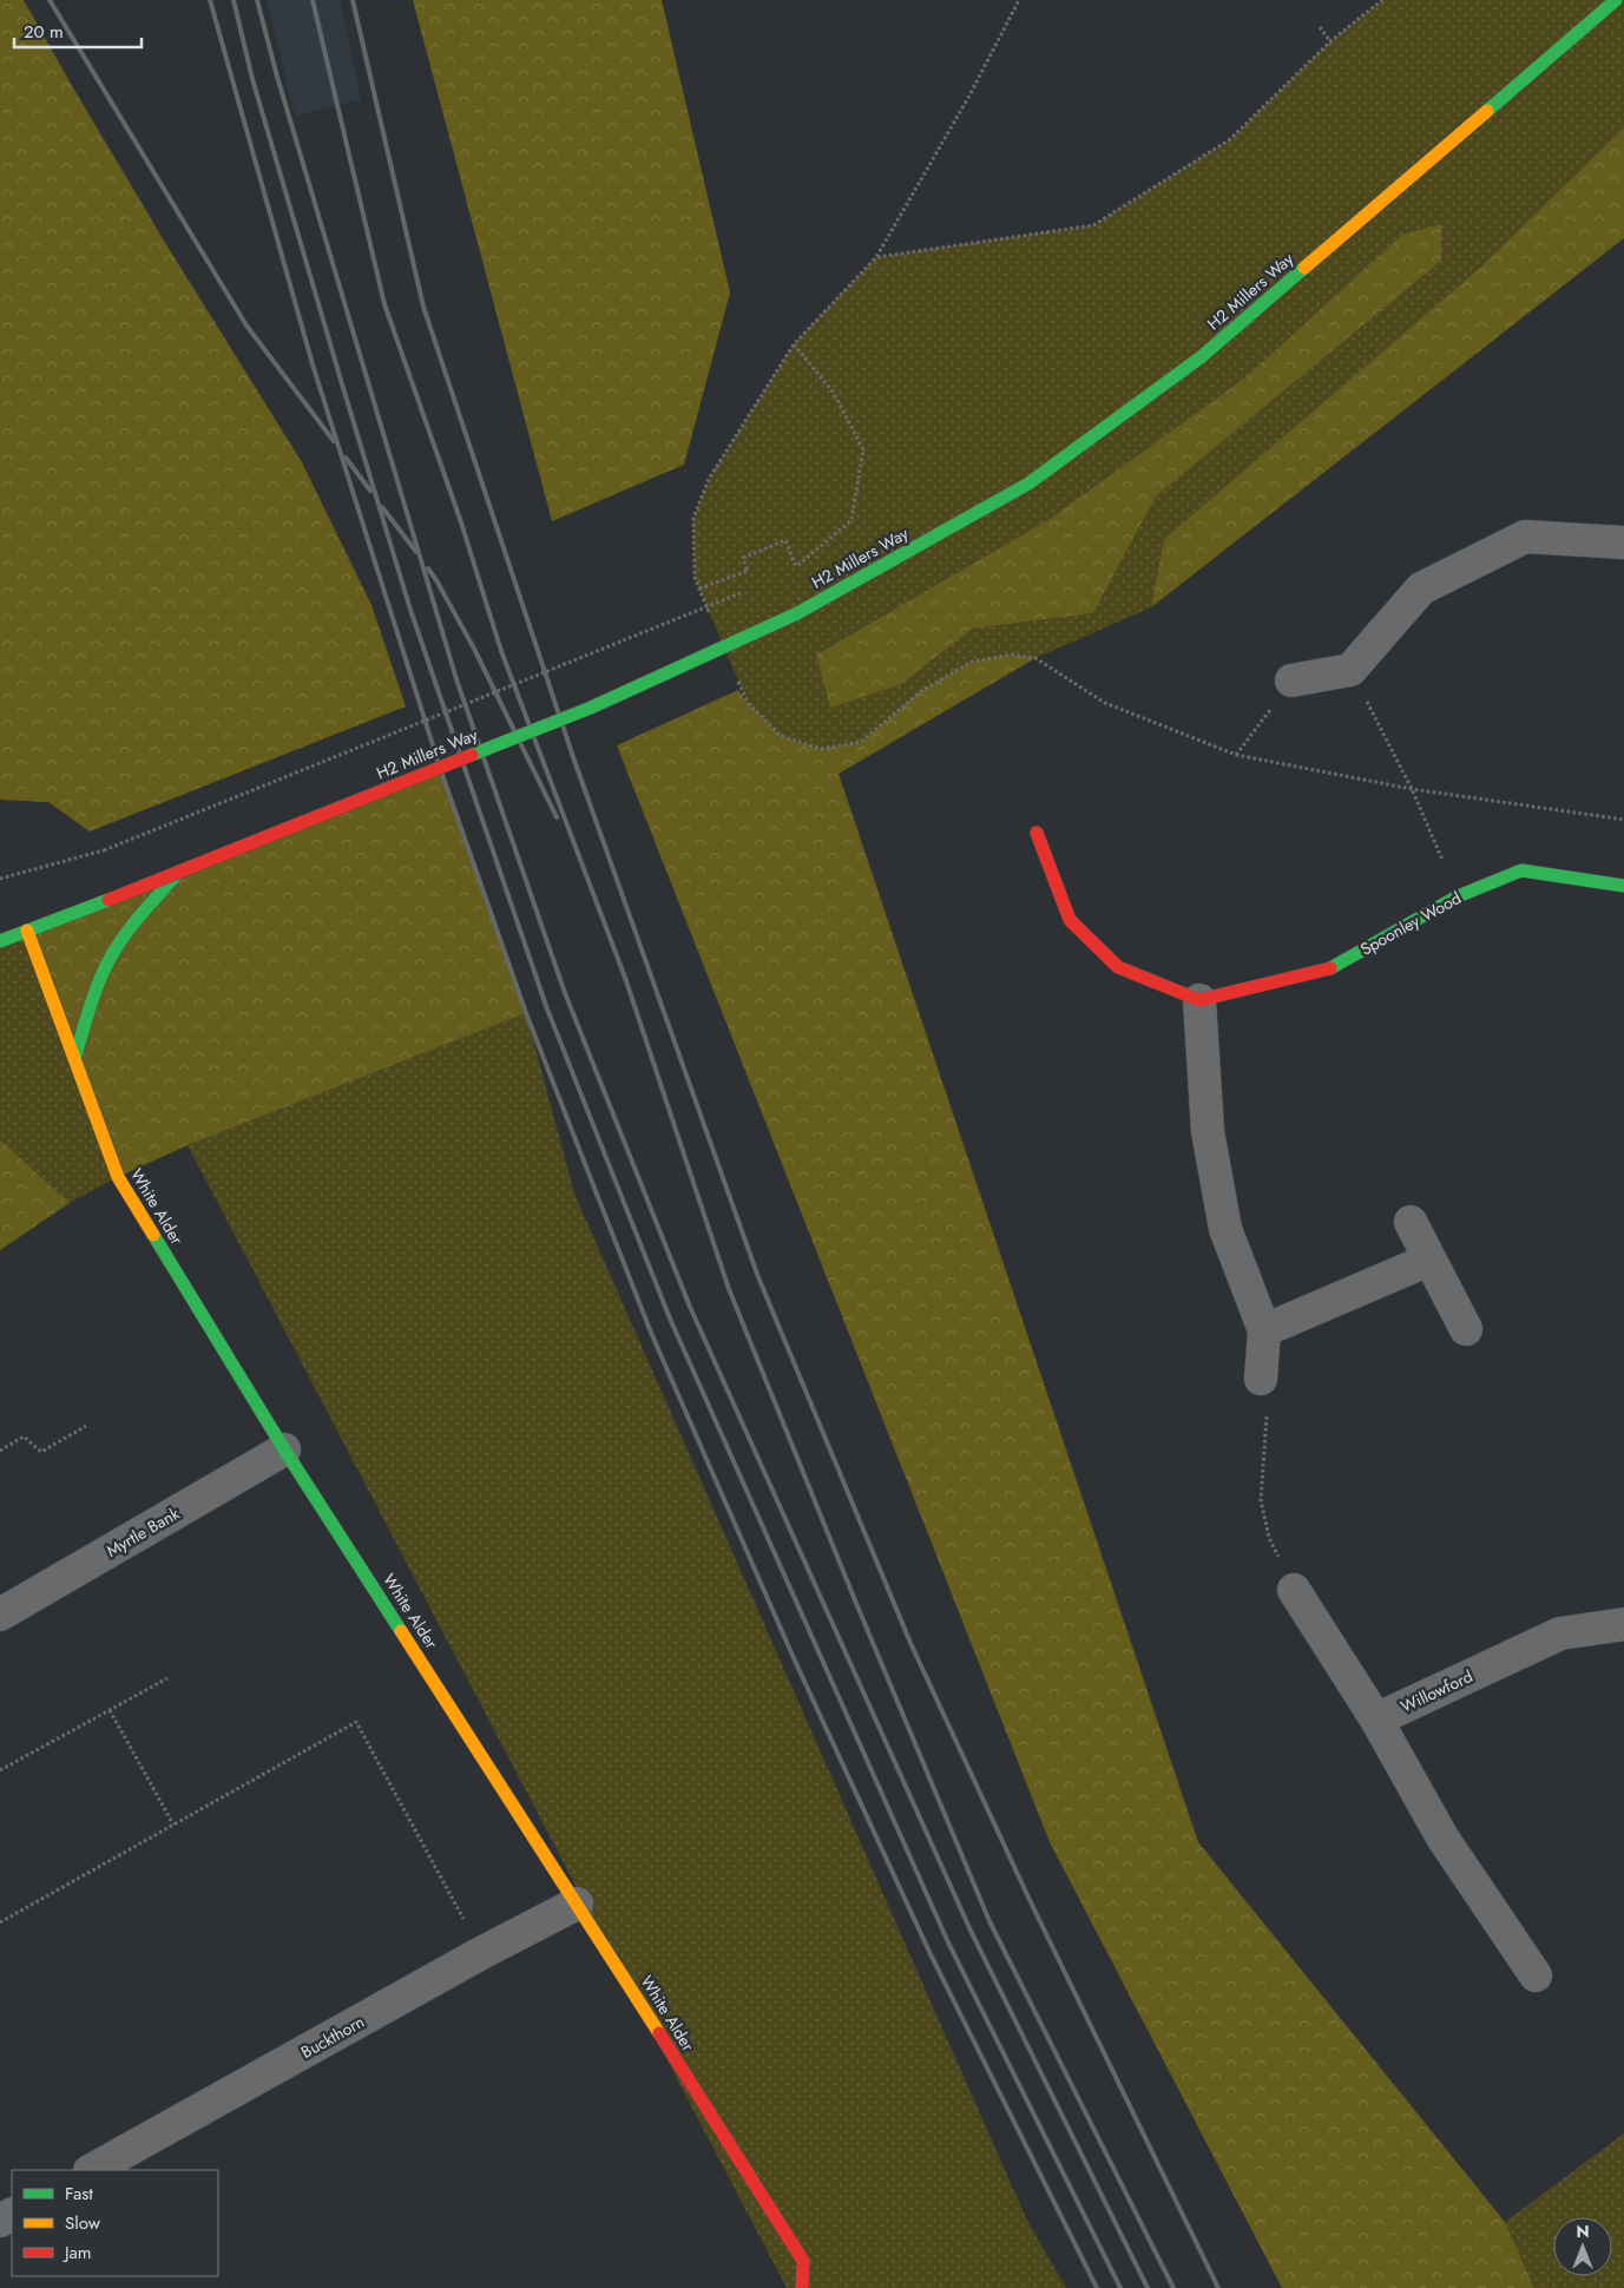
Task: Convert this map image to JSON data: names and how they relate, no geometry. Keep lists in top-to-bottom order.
{
  "streets": {
    "street": [
      "H2 Millers Way",
      "Spoonley Wood",
      "White Alder",
      "Myrtle Bank",
      "Willowford",
      "Buckthorn"
    ]
  },
  "crossings": [
    ["H2 Millers Way", "White Alder"],
    ["White Alder", "Myrtle Bank"],
    ["White Alder", "Buckthorn"]
  ],
  "legend": ["Fast", "Slow", "Jam"],
  "scale_bar": "20 m",
  "north": "top"
}
